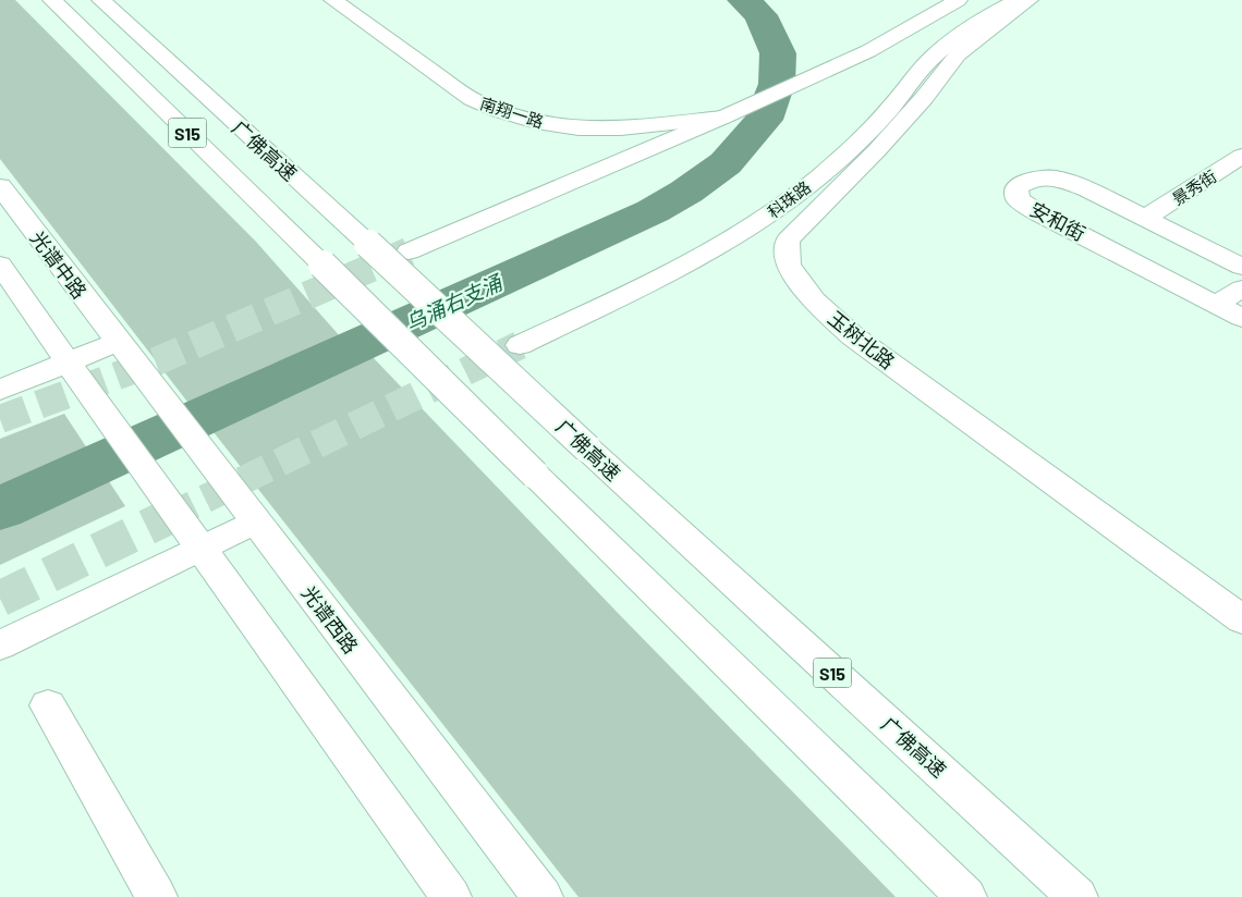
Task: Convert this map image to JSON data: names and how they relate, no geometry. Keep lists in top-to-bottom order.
{
  "streets": {
    "main road": [
      "南翔一路",
      "S15",
      "广佛高速",
      "景秀街",
      "科珠路",
      "安和街",
      "光谱中路",
      "玉树北路",
      "光谱西路"
    ]
  },
  "crossings": [
    ["景秀街", "安和街"],
    ["光谱中路", "光谱西路"]
  ],
  "water": ["乌涌右支涌"]
}
